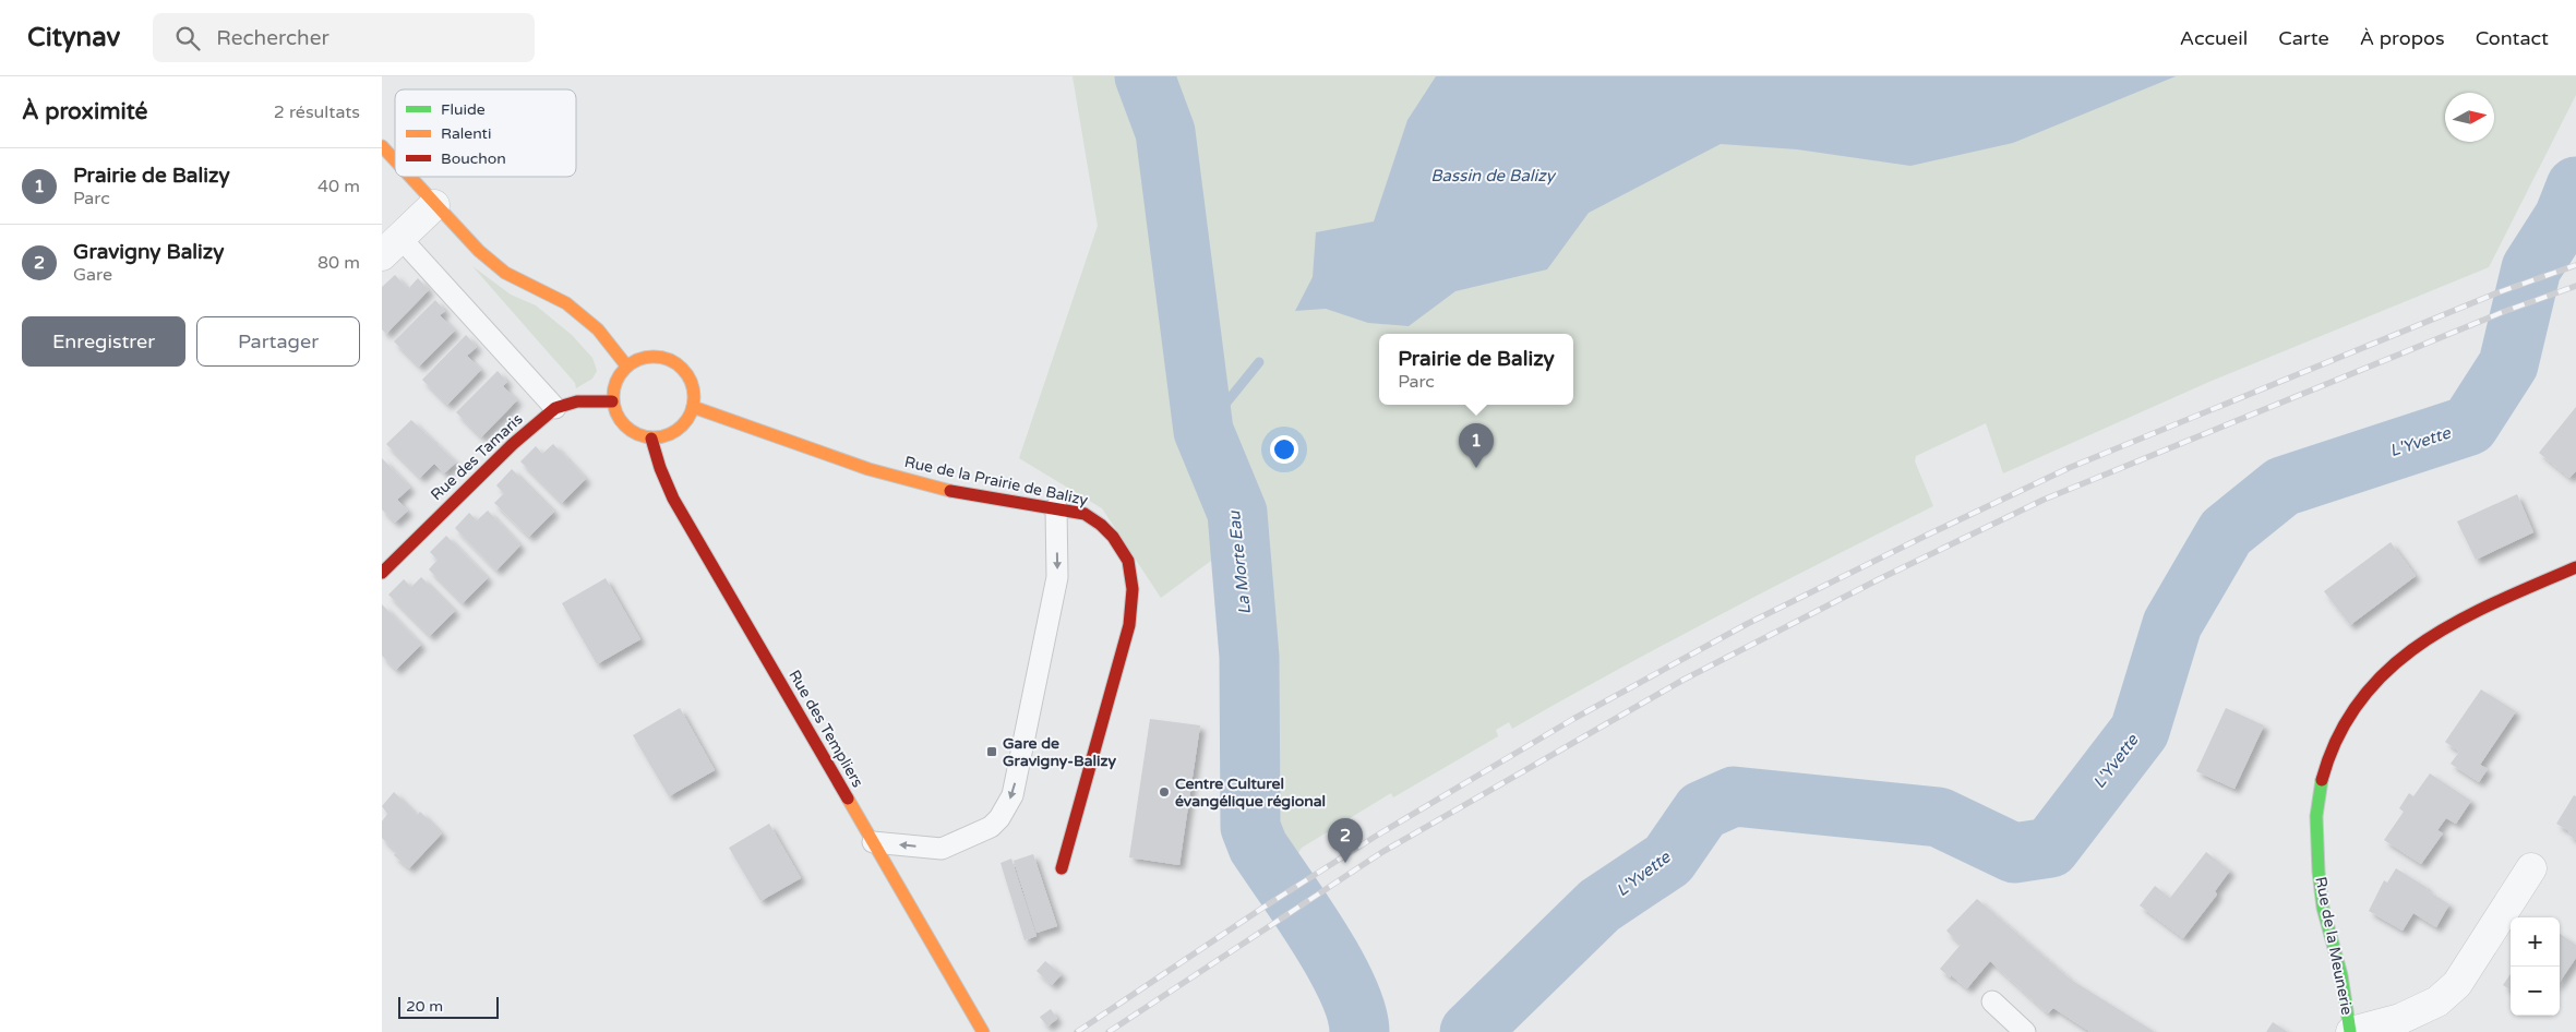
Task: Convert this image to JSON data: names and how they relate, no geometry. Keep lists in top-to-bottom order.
{
  "streets": {
    "street": [
      "Rue des Tamaris",
      "Rue de la Prairie de Balizy",
      "Rue des Templiers",
      "Rue de la Meunerie"
    ]
  },
  "crossings": [
    ["Rue des Tamaris", "Rue de la Prairie de Balizy"],
    ["Rue des Tamaris", "Rue des Templiers"],
    ["Rue de la Prairie de Balizy", "Rue des Templiers"]
  ],
  "water": ["Bassin de Balizy", "L'Yvette", "La Morte Eau"],
  "places": {
    "transit": ["Gare de Gravigny-Balizy"],
    "other": ["Centre Culturel évangélique régional"]
  },
  "legend": ["Fluide", "Ralenti", "Bouchon"],
  "scale_bar": "20 m",
  "north": "right",
  "page": {
    "header": "Citynav",
    "search": "Rechercher",
    "nav": [
      "Accueil",
      "Carte",
      "À propos",
      "Contact"
    ],
    "heading": ["À proximité", "2 résultats"],
    "list": [
      {
        "mark": "1",
        "name": "Prairie de Balizy",
        "note": "Parc",
        "value": "40 m"
      },
      {
        "mark": "2",
        "name": "Gravigny Balizy",
        "note": "Gare",
        "value": "80 m"
      }
    ],
    "buttons": ["Enregistrer", "Partager"],
    "popup": ["Prairie de Balizy", "Parc"],
    "pins": ["1", "2"],
    "map_buttons": ["+", "−"],
    "scale": "20 m"
  }
}
